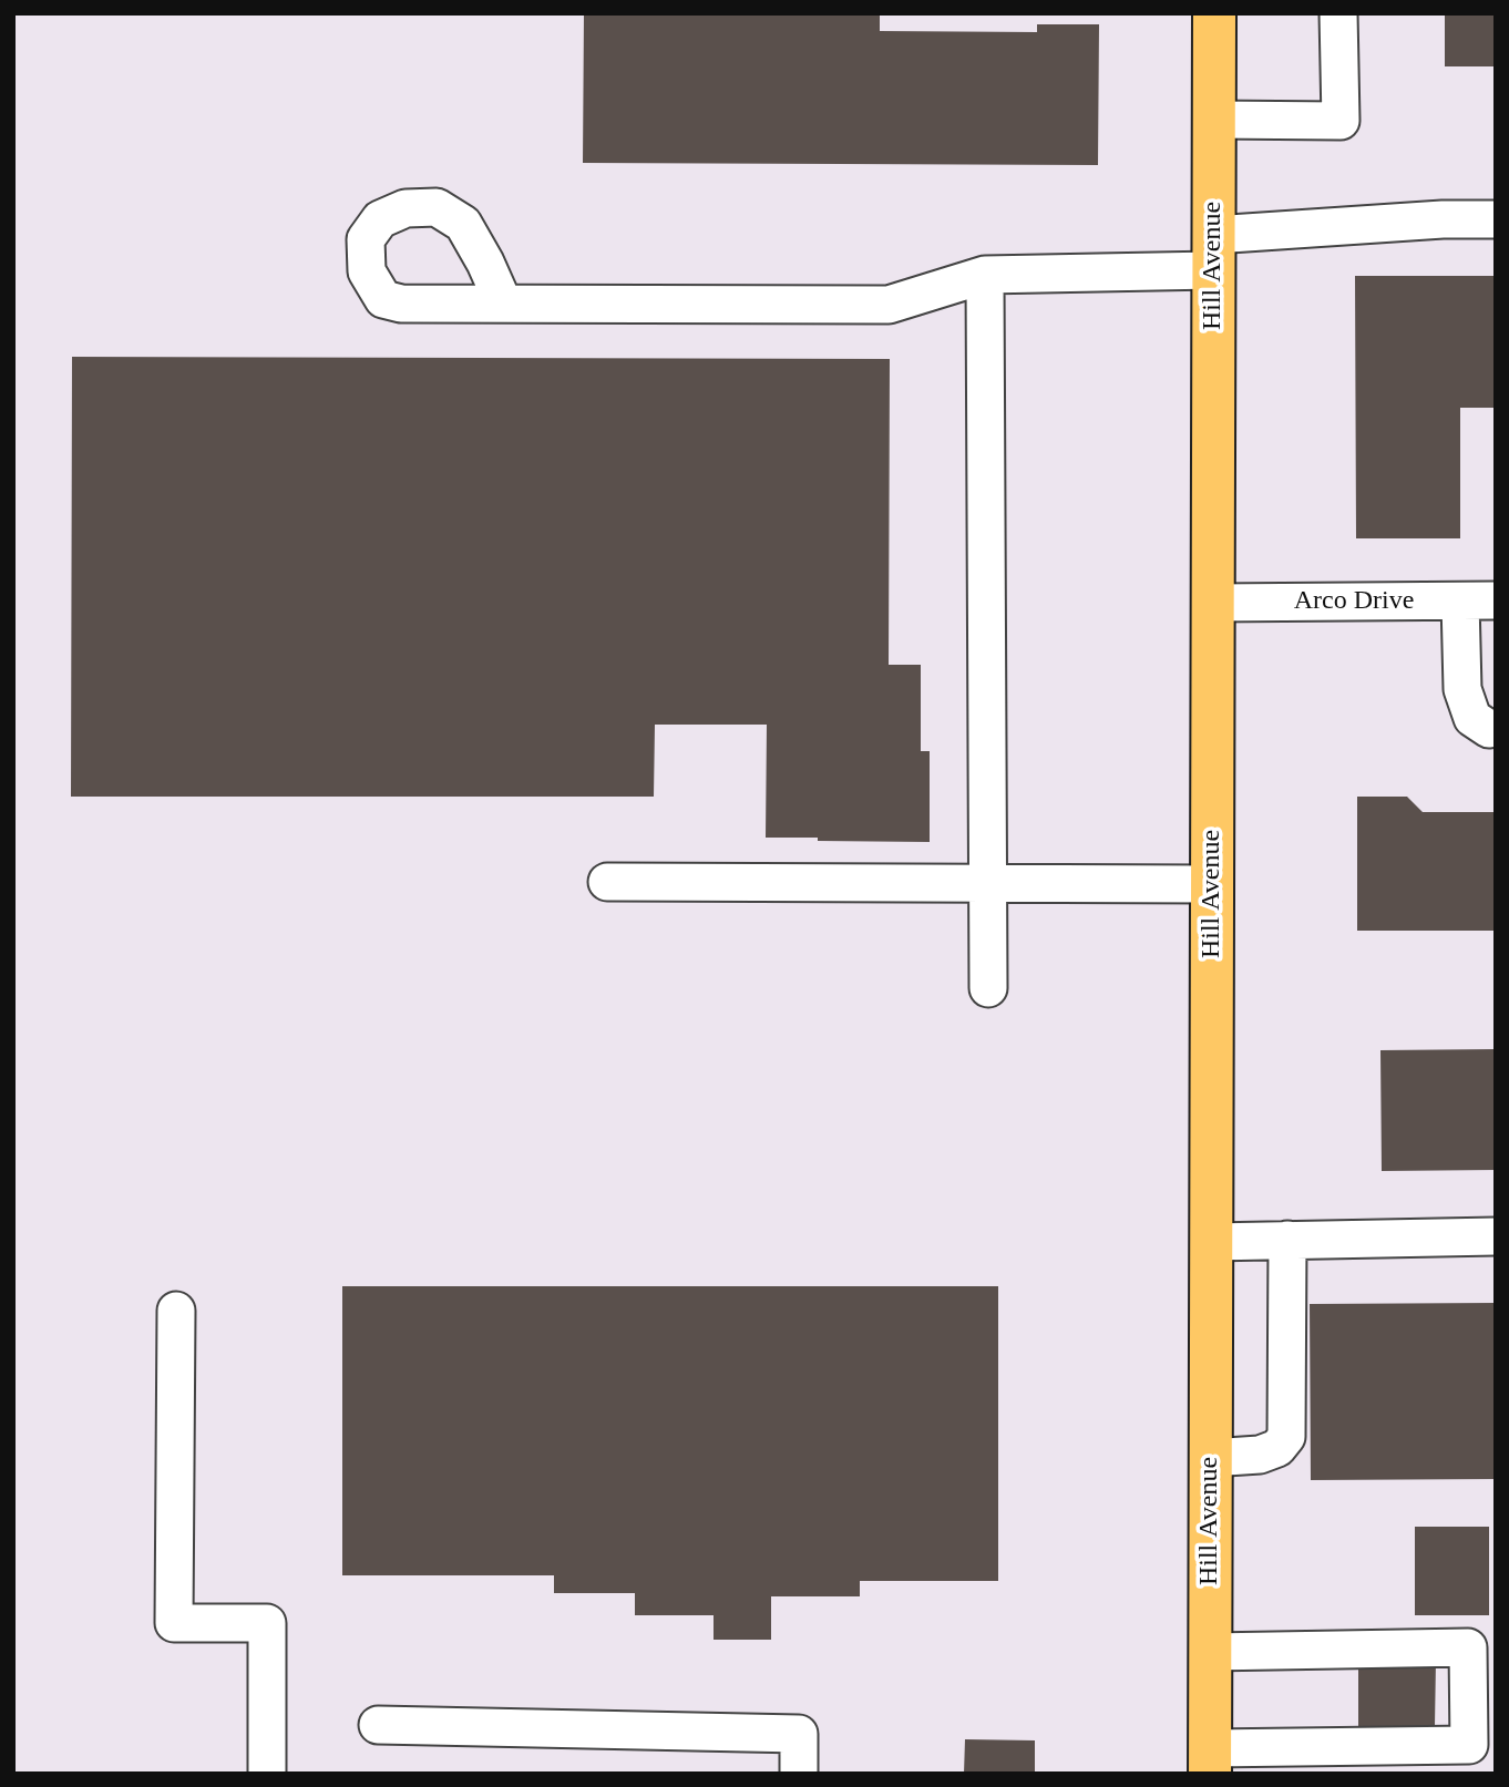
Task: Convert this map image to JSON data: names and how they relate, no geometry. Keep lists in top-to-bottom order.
{
  "streets": {
    "main road": ["Hill Avenue"],
    "street": ["Arco Drive"]
  },
  "crossings": [
    ["Hill Avenue", "Arco Drive"]
  ]
}
